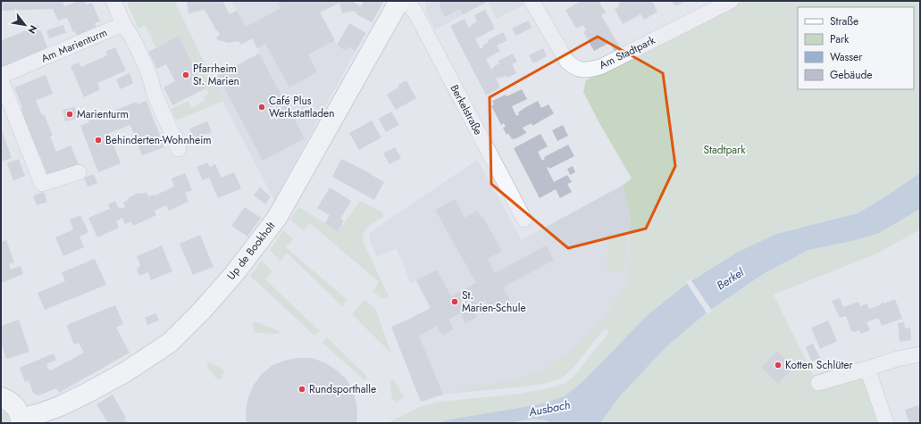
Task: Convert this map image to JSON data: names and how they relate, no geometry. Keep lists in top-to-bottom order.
{
  "streets": {
    "street": [
      "Am Marienturm",
      "Am Stadtpark",
      "Berkelstraße",
      "Up de Bookholt"
    ]
  },
  "water": ["Berkel", "Ausbach"],
  "parks": ["Stadtpark"],
  "places": [
    "Pfarrheim St. Marien",
    "Café Plus Werkstattladen",
    "Marienturm",
    "Behinderten-Wohnheim",
    "St. Marien-Schule",
    "Kotten Schlüter",
    "Rundsporthalle"
  ],
  "legend": [
    "Straße",
    "Park",
    "Wasser",
    "Gebäude"
  ],
  "north": "bottom right"
}
